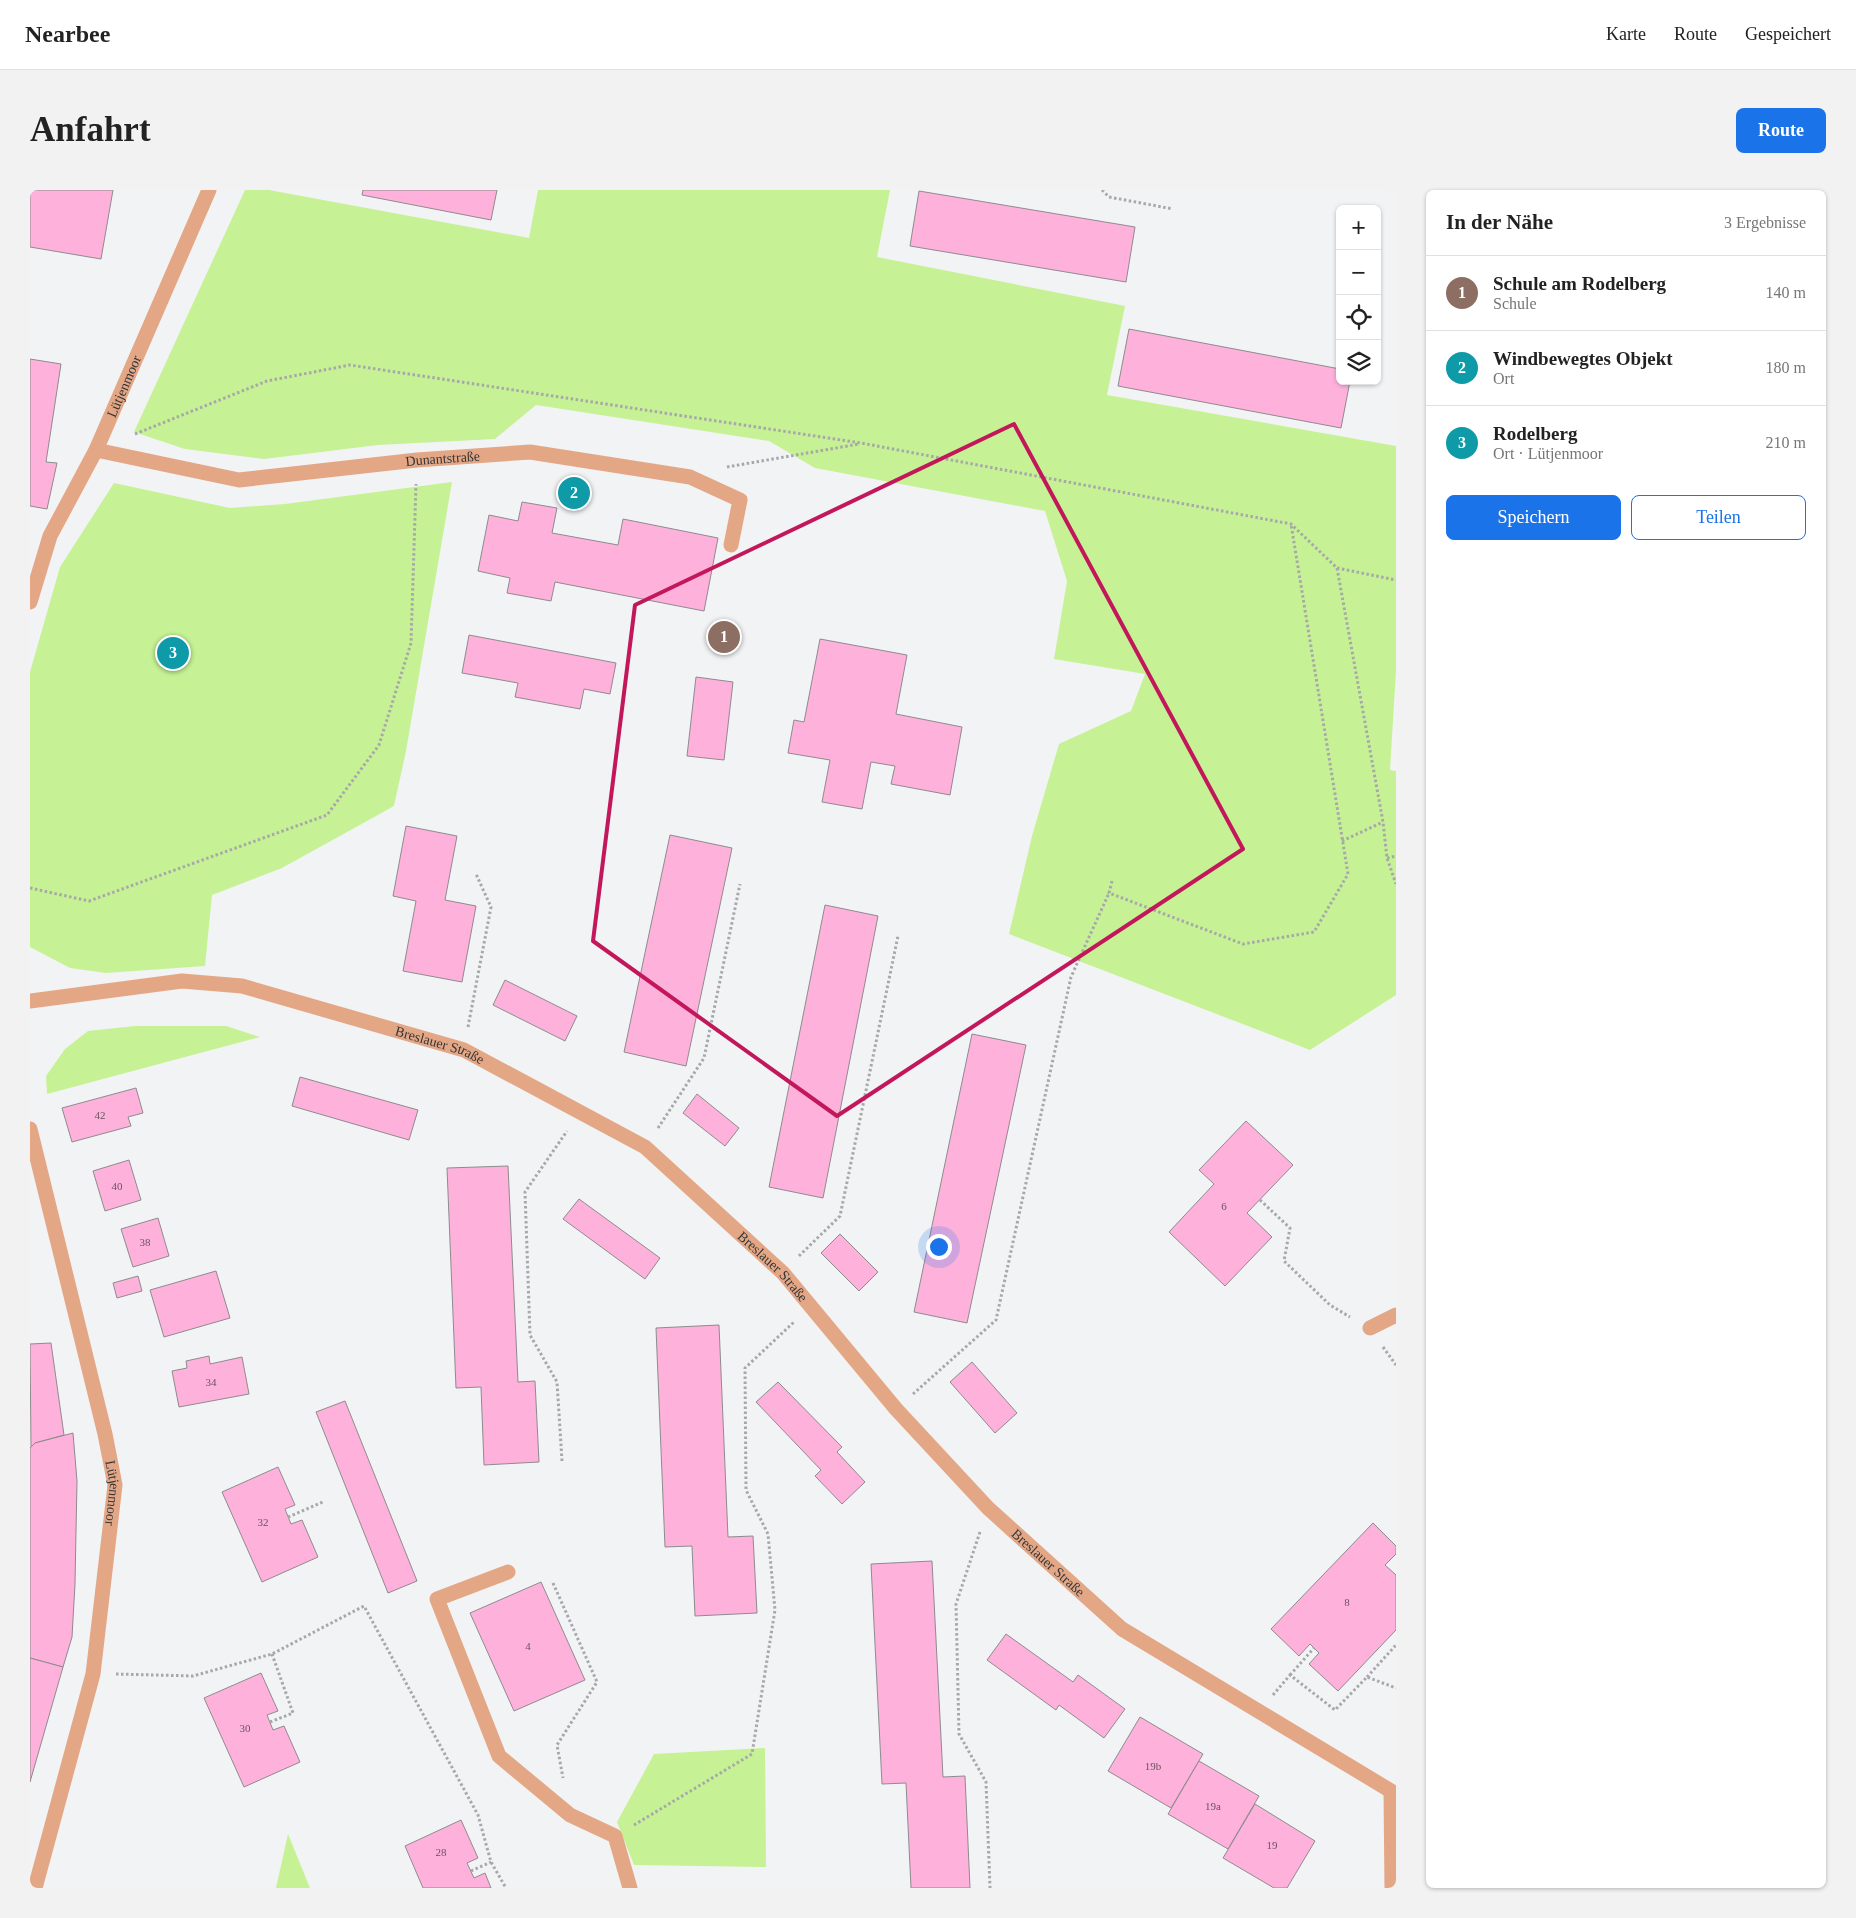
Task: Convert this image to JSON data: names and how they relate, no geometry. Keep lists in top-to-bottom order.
{
  "streets": {
    "street": ["Lütjenmoor", "Dunantstraße", "Breslauer Straße"]
  },
  "crossings": [
    ["Lütjenmoor", "Dunantstraße"]
  ],
  "house_numbers": [
    "42",
    "40",
    "6",
    "38",
    "34",
    "32",
    "8",
    "4",
    "30",
    "19b",
    "19a",
    "19",
    "28"
  ],
  "page": {
    "header": "Nearbee",
    "nav": ["Karte", "Route", "Gespeichert"],
    "buttons": [
      "Route",
      ["Speichern", "Teilen"]
    ],
    "title": "Anfahrt",
    "heading": ["In der Nähe", "3 Ergebnisse"],
    "map_buttons": ["+", "−"],
    "list": [
      {
        "mark": "1",
        "name": "Schule am Rodelberg",
        "note": "Schule",
        "value": "140 m"
      },
      {
        "mark": "2",
        "name": "Windbewegtes Objekt",
        "note": "Ort",
        "value": "180 m"
      },
      {
        "mark": "3",
        "name": "Rodelberg",
        "note": "Ort · Lütjenmoor",
        "value": "210 m"
      }
    ],
    "pins": ["2", "1", "3"]
  }
}
